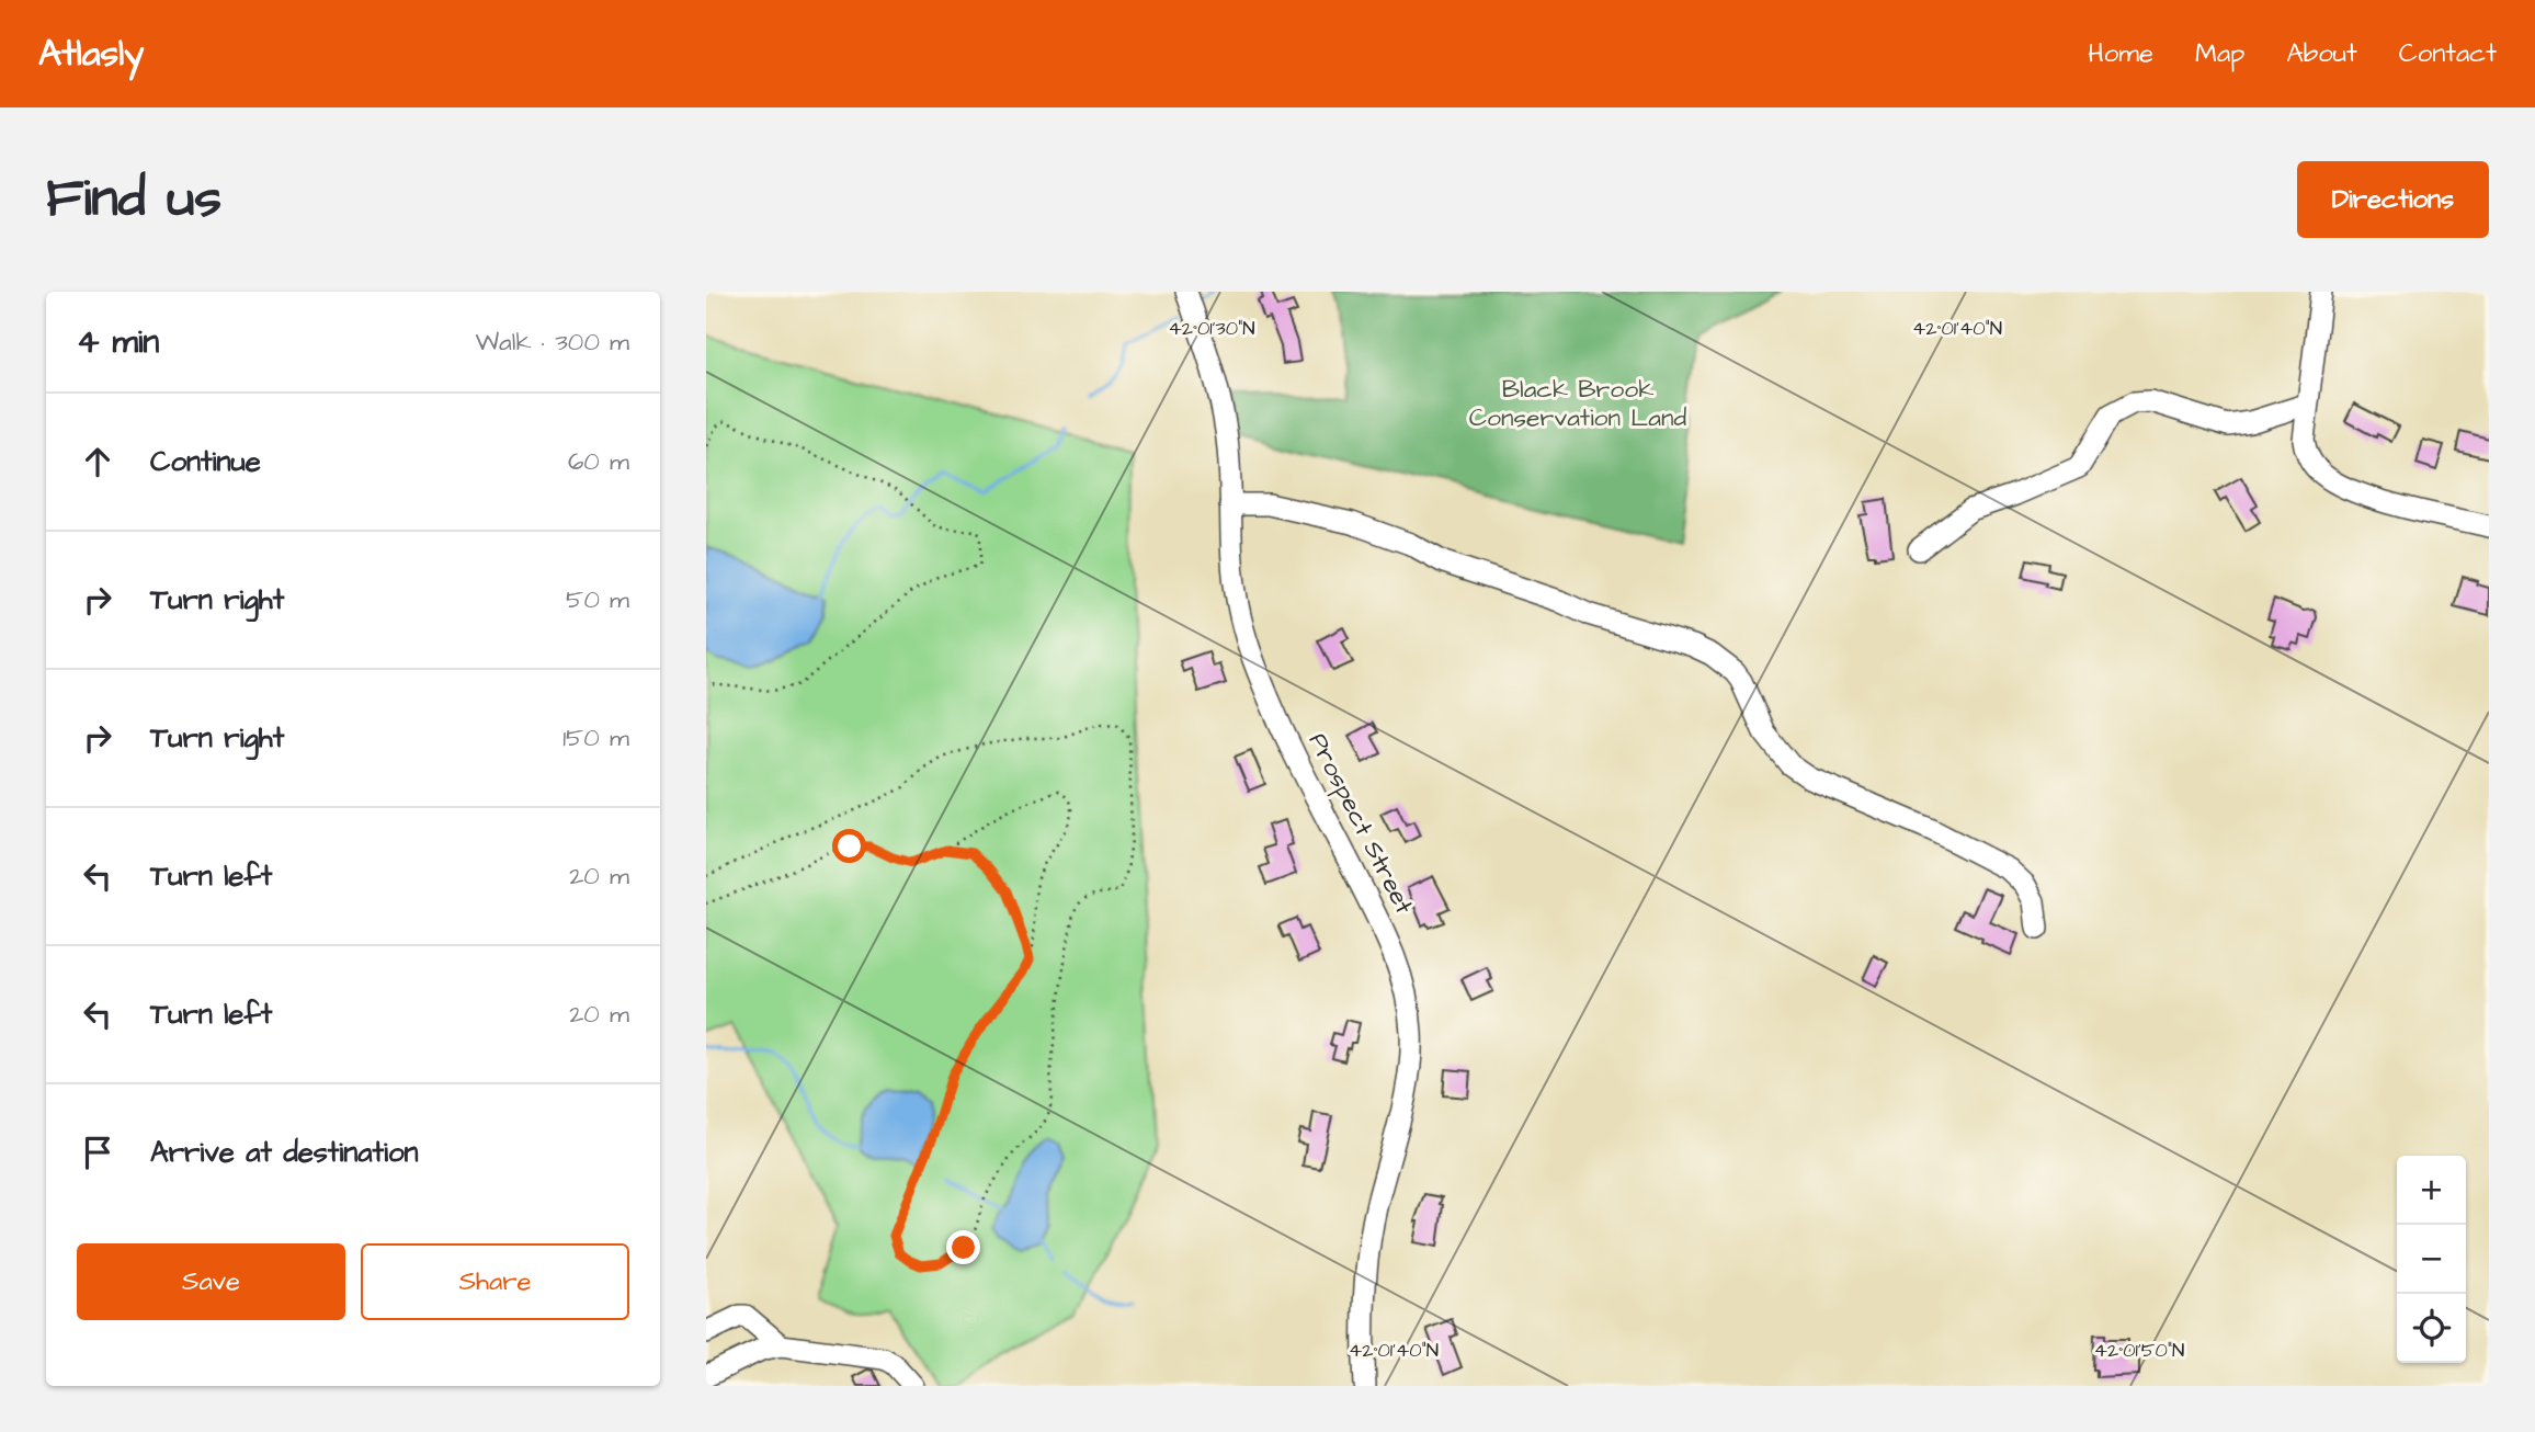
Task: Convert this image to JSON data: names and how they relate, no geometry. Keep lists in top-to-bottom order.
{
  "streets": {
    "street": ["Prospect Street"]
  },
  "parks": ["Black Brook Conservation Land"],
  "page": {
    "header": "Atlasly",
    "nav": [
      "Home",
      "Map",
      "About",
      "Contact"
    ],
    "buttons": [
      "Directions",
      ["Save", "Share"]
    ],
    "title": "Find us",
    "heading": ["4 min", "Walk · 300 m"],
    "list": [
      ["Continue", "60 m"],
      ["Turn right", "50 m"],
      ["Turn right", "150 m"],
      ["Turn left", "20 m"],
      ["Turn left", "20 m"],
      "Arrive at destination"
    ],
    "map_buttons": ["+", "−"]
  },
  "coordinates": ["42°01'30\"N", "42°01'40\"N", "42°01'50\"N"]
}
